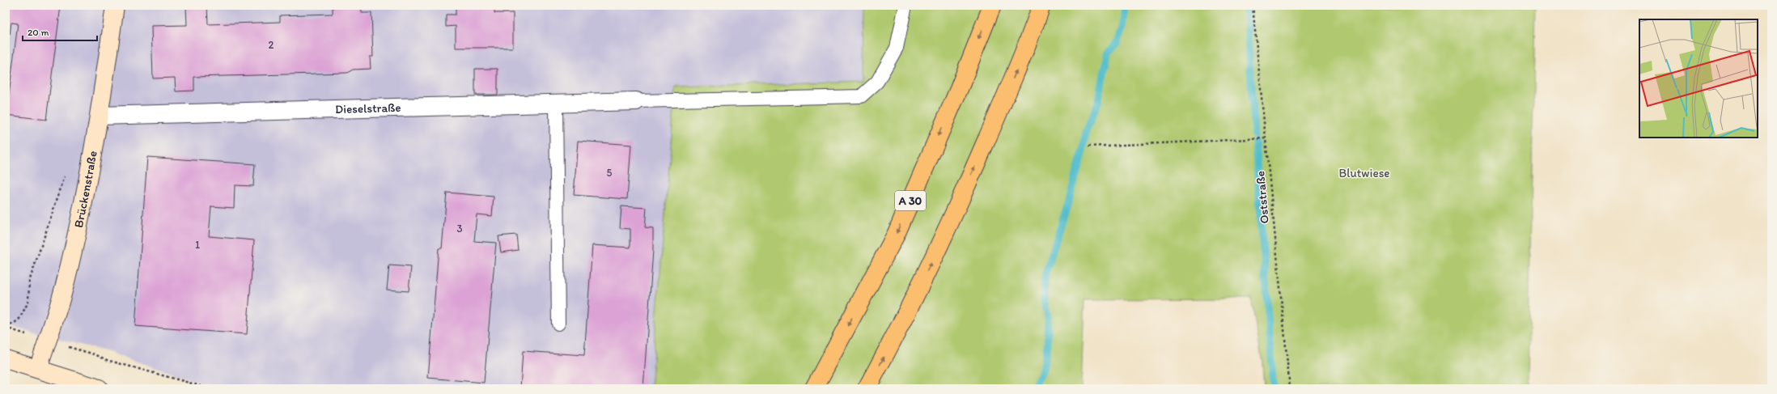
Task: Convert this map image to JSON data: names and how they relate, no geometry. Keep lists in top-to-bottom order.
{
  "streets": {
    "highway": ["A 30"],
    "main road": ["Brückenstraße"],
    "street": ["Dieselstraße"],
    "path": ["Oststraße"]
  },
  "crossings": [
    ["Dieselstraße", "Brückenstraße"]
  ],
  "parks": ["Blutwiese"],
  "house_numbers": [
    "2",
    "5",
    "3",
    "1"
  ],
  "scale_bar": "20 m"
}
